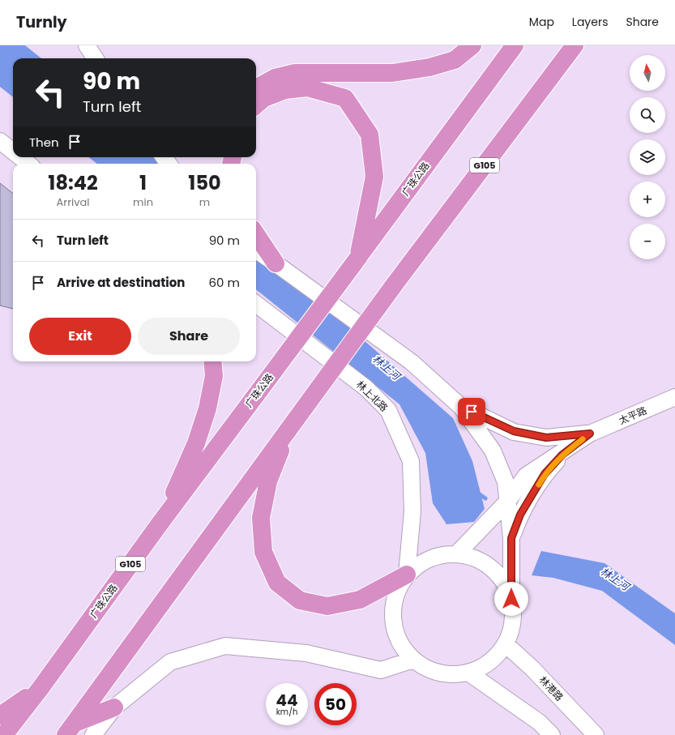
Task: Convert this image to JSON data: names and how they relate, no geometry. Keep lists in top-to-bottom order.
{
  "streets": {
    "highway": ["G105", "广珠公路"],
    "main road": ["林上北路", "太平路", "林港路"]
  },
  "water": ["林上河"],
  "north": "top",
  "page": {
    "header": "Turnly",
    "nav": ["Map", "Layers", "Share"],
    "map_buttons": ["+", "−"],
    "turn": ["90 m", "Turn left"],
    "then": "Then",
    "eta": [
      "18:42",
      "Arrival",
      "1",
      "min",
      "150",
      "m"
    ],
    "list": [
      {
        "name": "Turn left",
        "value": "90 m"
      },
      {
        "name": "Arrive at destination",
        "value": "60 m"
      }
    ],
    "buttons": ["Exit", "Share"],
    "speed": "44 km/h",
    "limit": "50"
  }
}
